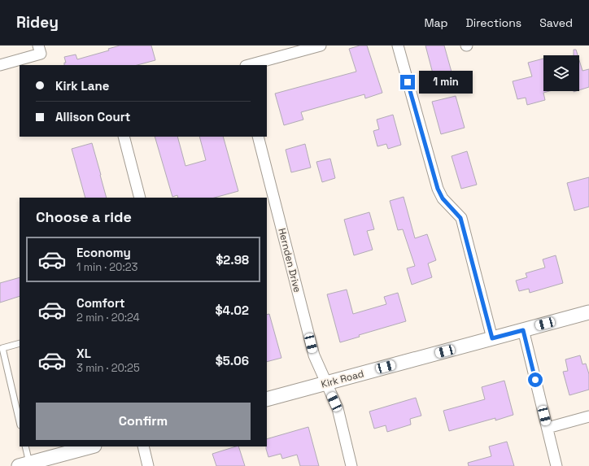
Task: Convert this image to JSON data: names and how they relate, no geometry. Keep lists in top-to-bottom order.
{
  "streets": {
    "street": ["Hernden Drive", "Kirk Road"]
  },
  "crossings": [
    ["Hernden Drive", "Kirk Road"]
  ],
  "page": {
    "header": "Ridey",
    "nav": ["Map", "Directions", "Saved"],
    "banner": ["Kirk Lane", "Allison Court"],
    "bubble": "1 min",
    "heading": "Choose a ride",
    "list": [
      {
        "name": "Economy",
        "note": "1 min · 20:23",
        "value": "$2.98"
      },
      {
        "name": "Comfort",
        "note": "2 min · 20:24",
        "value": "$4.02"
      },
      {
        "name": "XL",
        "note": "3 min · 20:25",
        "value": "$5.06"
      }
    ],
    "buttons": "Confirm"
  }
}
